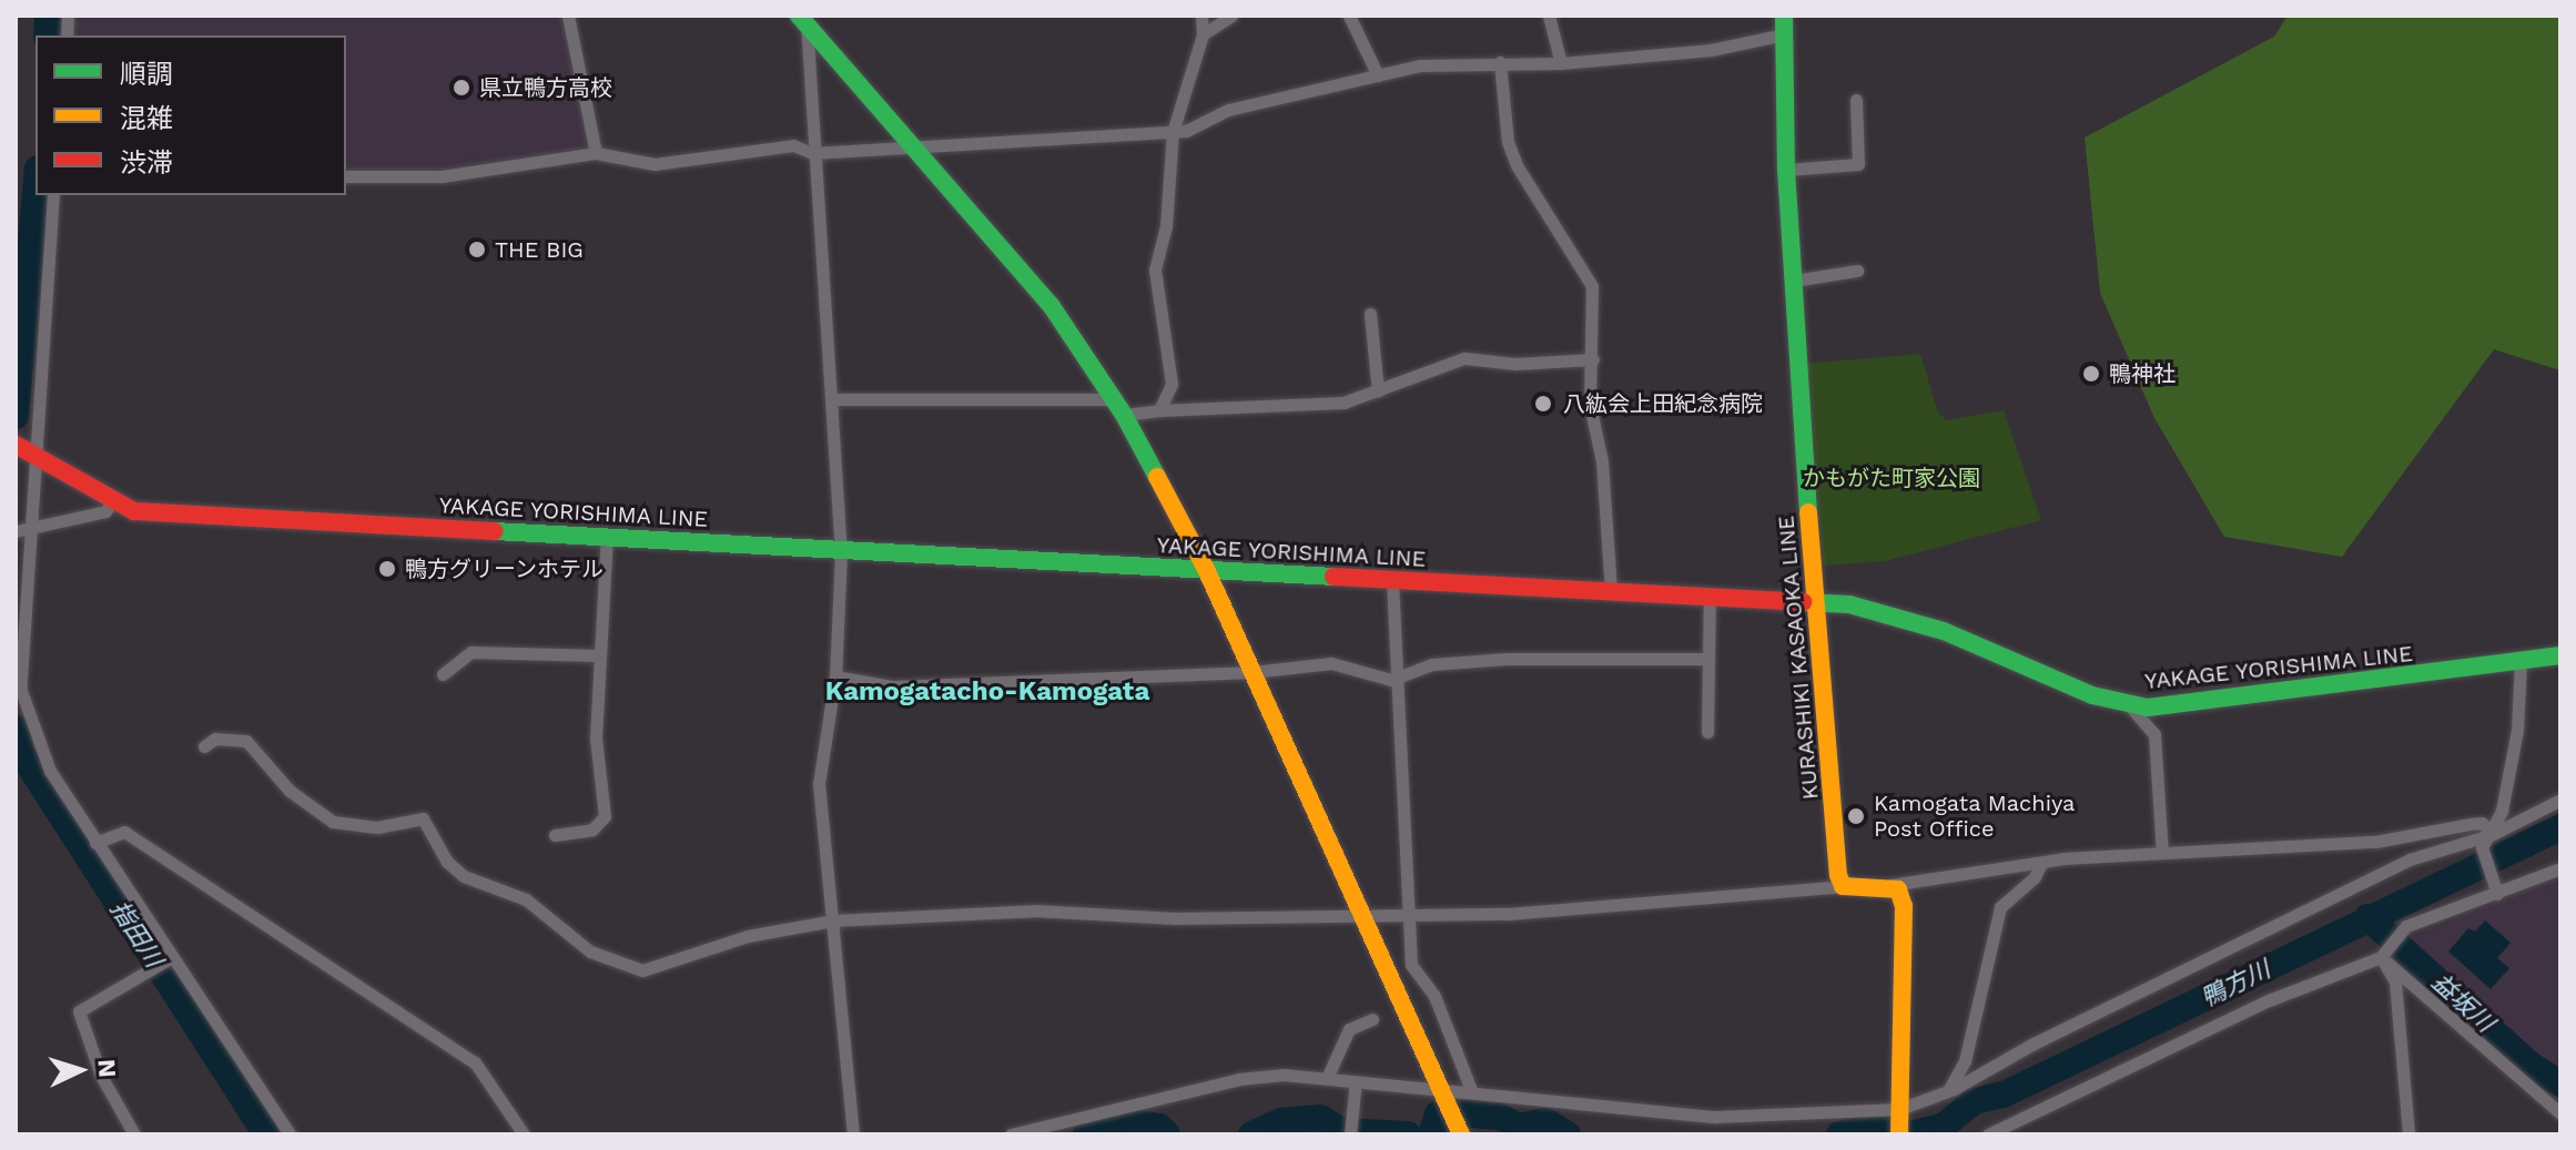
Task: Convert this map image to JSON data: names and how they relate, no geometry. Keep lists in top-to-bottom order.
{
  "streets": {
    "main road": ["YAKAGE YORISHIMA LINE", "KURASHIKI KASAOKA LINE"]
  },
  "crossings": [
    ["YAKAGE YORISHIMA LINE", "KURASHIKI KASAOKA LINE"]
  ],
  "districts": ["Kamogatacho-Kamogata"],
  "water": ["指田川", "鴨方川", "益坂川"],
  "parks": ["かもがた町家公園"],
  "places": [
    "県立鴨方高校",
    "THE BIG",
    "鴨神社",
    "八紘会上田紀念病院",
    "鴨方グリーンホテル",
    "Kamogata Machiya Post Office"
  ],
  "legend": ["順調", "混雑", "渋滞"],
  "north": "right"
}
